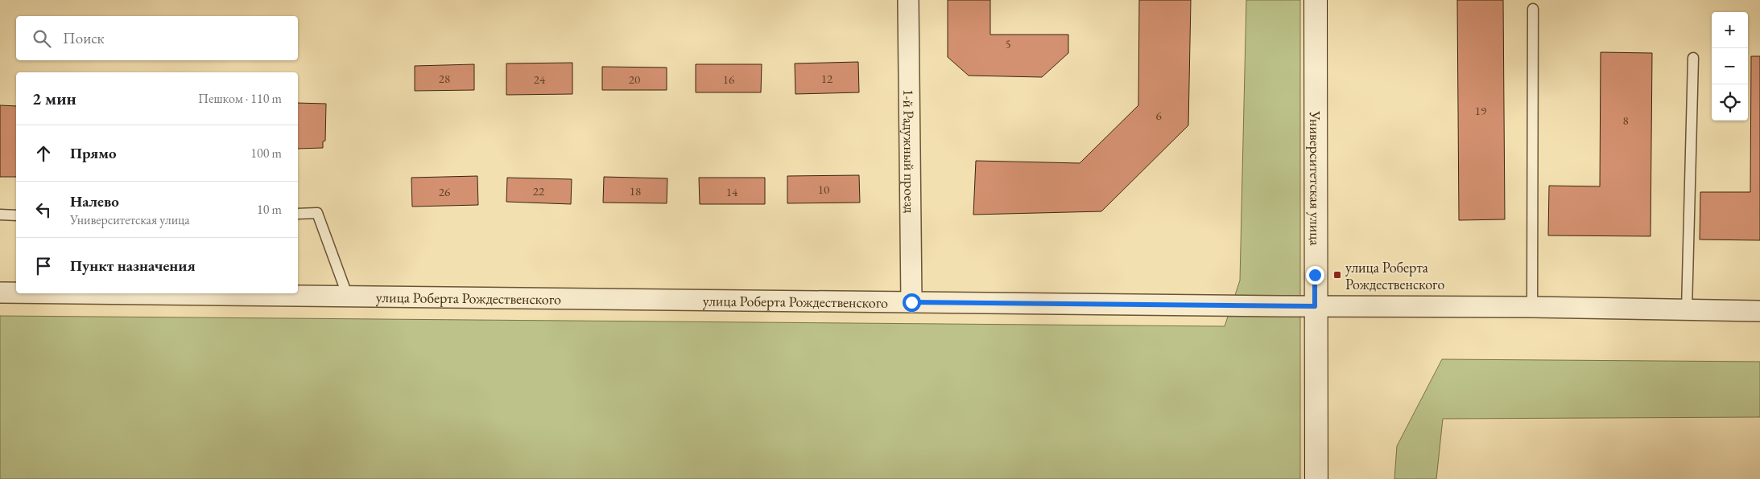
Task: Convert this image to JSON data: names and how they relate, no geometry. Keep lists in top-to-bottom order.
{
  "streets": {
    "street": ["1-й Радужный проезд", "Университетская улица", "улица Роберта Рождественского"]
  },
  "crossings": [
    ["1-й Радужный проезд", "улица Роберта Рождественского"],
    ["Университетская улица", "улица Роберта Рождественского"]
  ],
  "places": {
    "transit": ["улица Роберта Рождественского"]
  },
  "house_numbers": [
    "5",
    "28",
    "12",
    "24",
    "20",
    "16",
    "19",
    "6",
    "8",
    "10",
    "22",
    "18",
    "26",
    "14"
  ],
  "page": {
    "map_buttons": ["+", "−"],
    "search": "Поиск",
    "heading": ["2 мин", "Пешком · 110 m"],
    "list": [
      ["Прямо", "100 m"],
      ["Налево", "Университетская улица", "10 m"],
      "Пункт назначения"
    ]
  }
}
